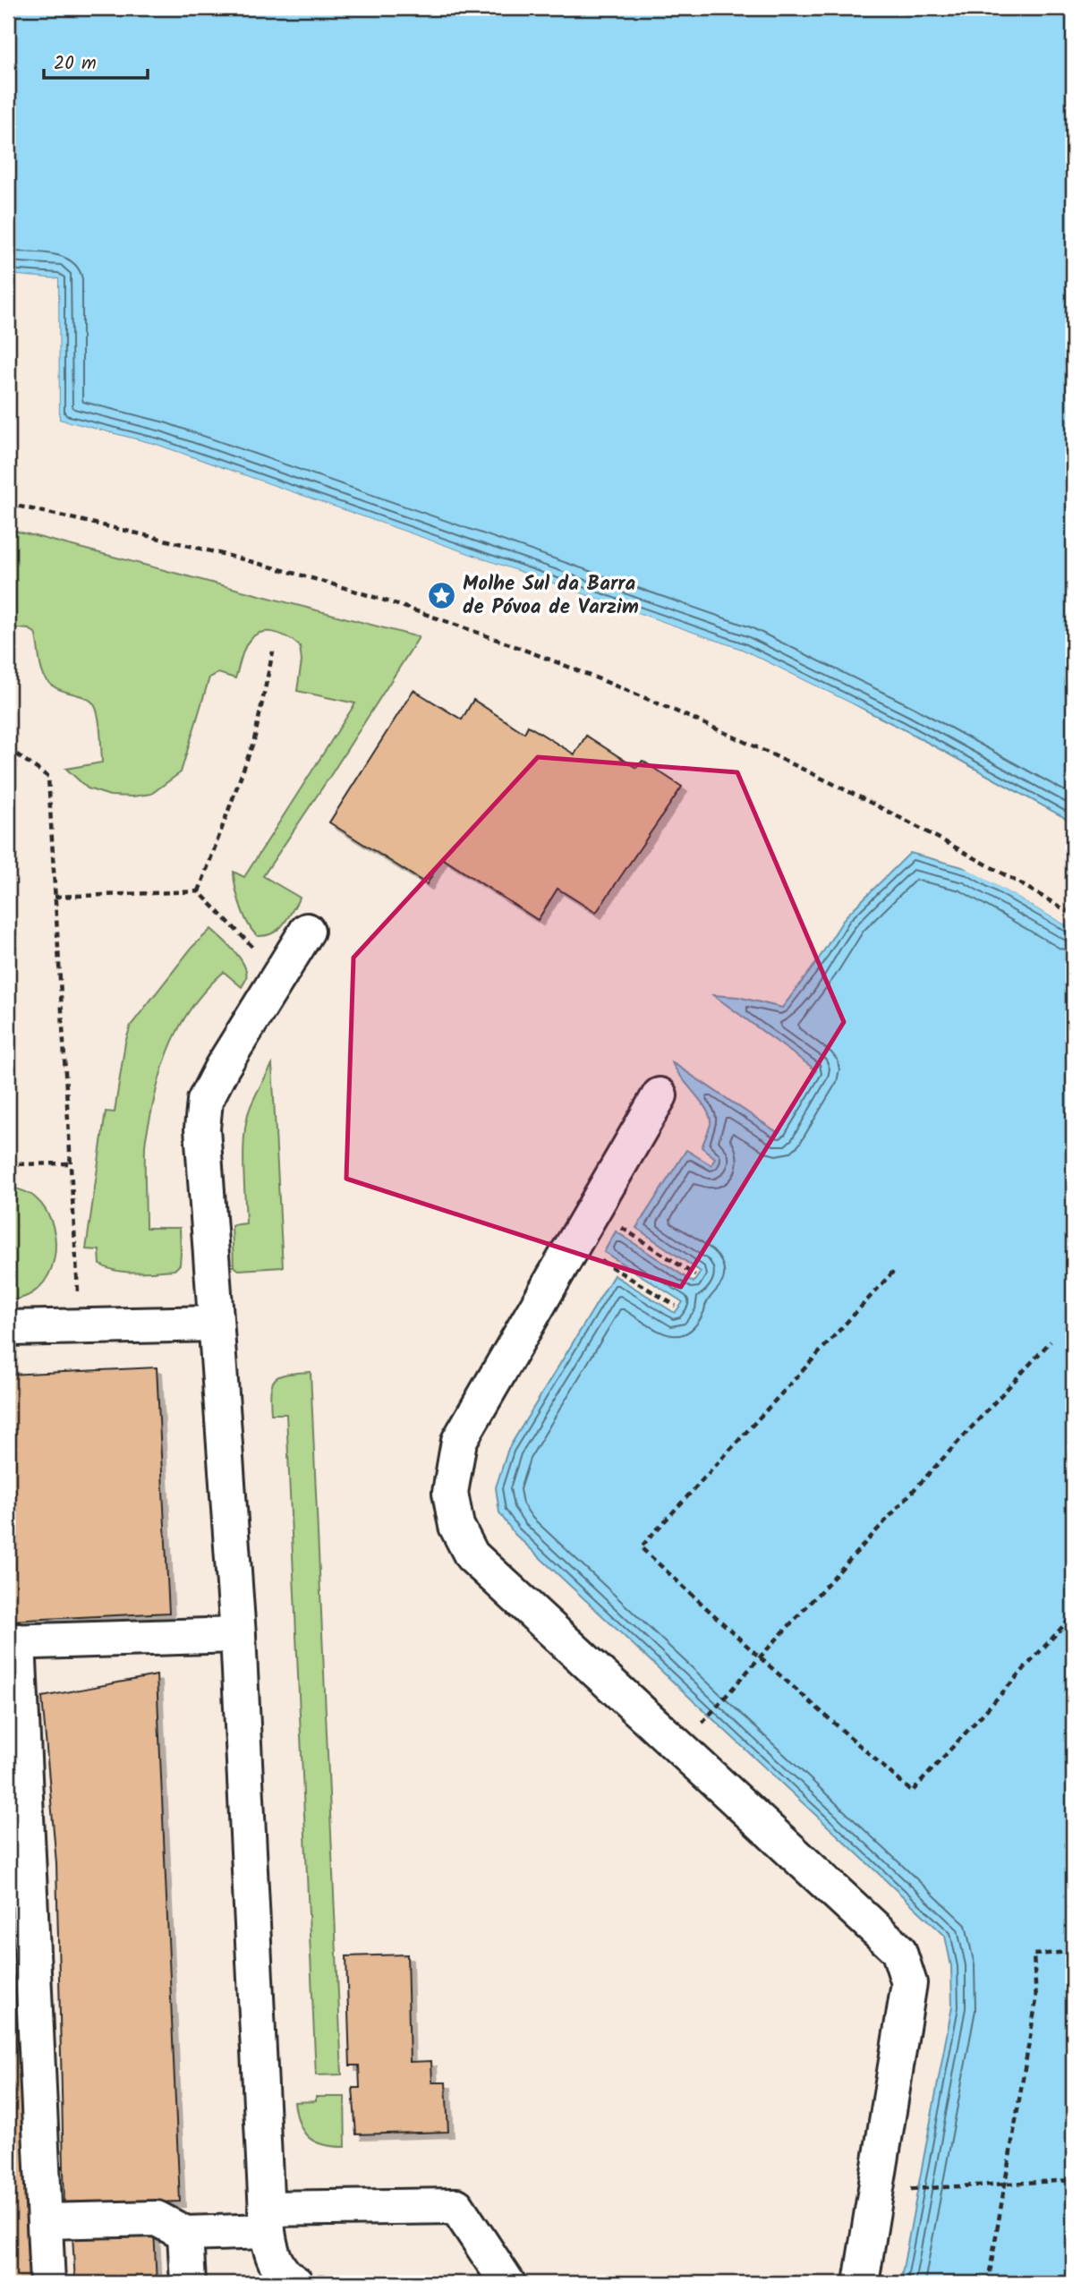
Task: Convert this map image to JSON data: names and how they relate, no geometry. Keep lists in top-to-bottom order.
{
  "places": {
    "place": ["Molhe Sul da Barra de Póvoa de Varzim"]
  },
  "scale_bar": "20 m"
}
